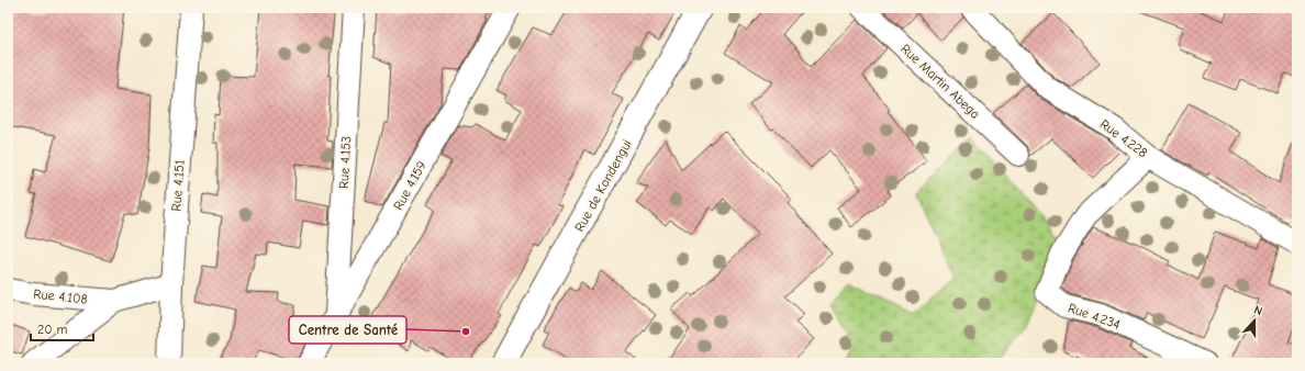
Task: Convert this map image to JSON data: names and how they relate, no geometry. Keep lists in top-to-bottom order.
{
  "streets": {
    "main road": ["Rue de Kondengui"],
    "street": [
      "Rue Martin Abega",
      "Rue 4.228",
      "Rue 4.153",
      "Rue 4.151",
      "Rue 4.159",
      "Rue 4.108",
      "Rue 4.234"
    ]
  },
  "crossings": [
    ["Rue 4.228", "Rue 4.234"],
    ["Rue 4.153", "Rue 4.159"]
  ],
  "places": ["Centre de Santé"],
  "scale_bar": "20 m",
  "north": "top"
}
